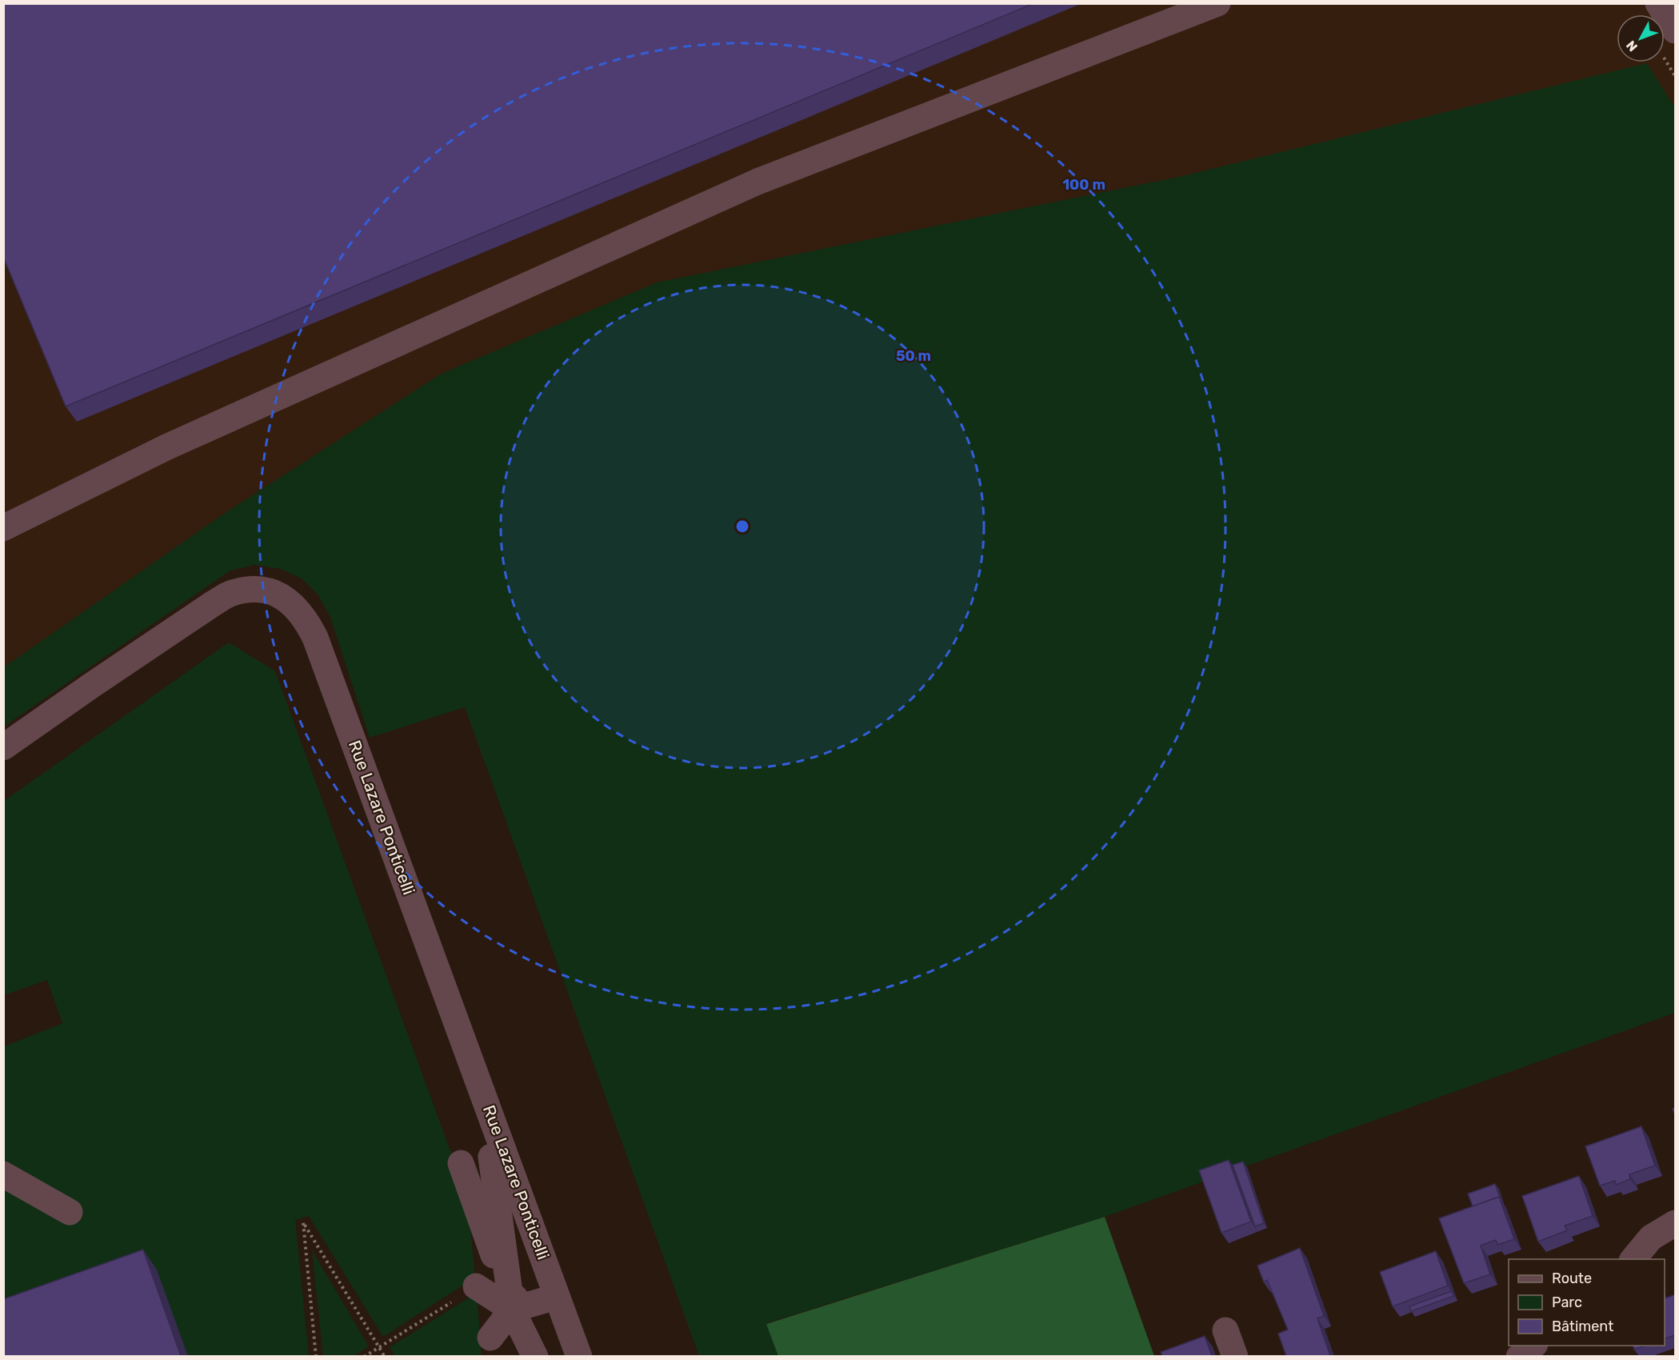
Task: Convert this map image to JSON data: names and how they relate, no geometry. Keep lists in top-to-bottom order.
{
  "streets": {
    "street": ["Rue Lazare Ponticelli"]
  },
  "legend": ["Route", "Parc", "Bâtiment"],
  "north": "bottom left",
  "rings": ["100 m", "50 m"]
}
